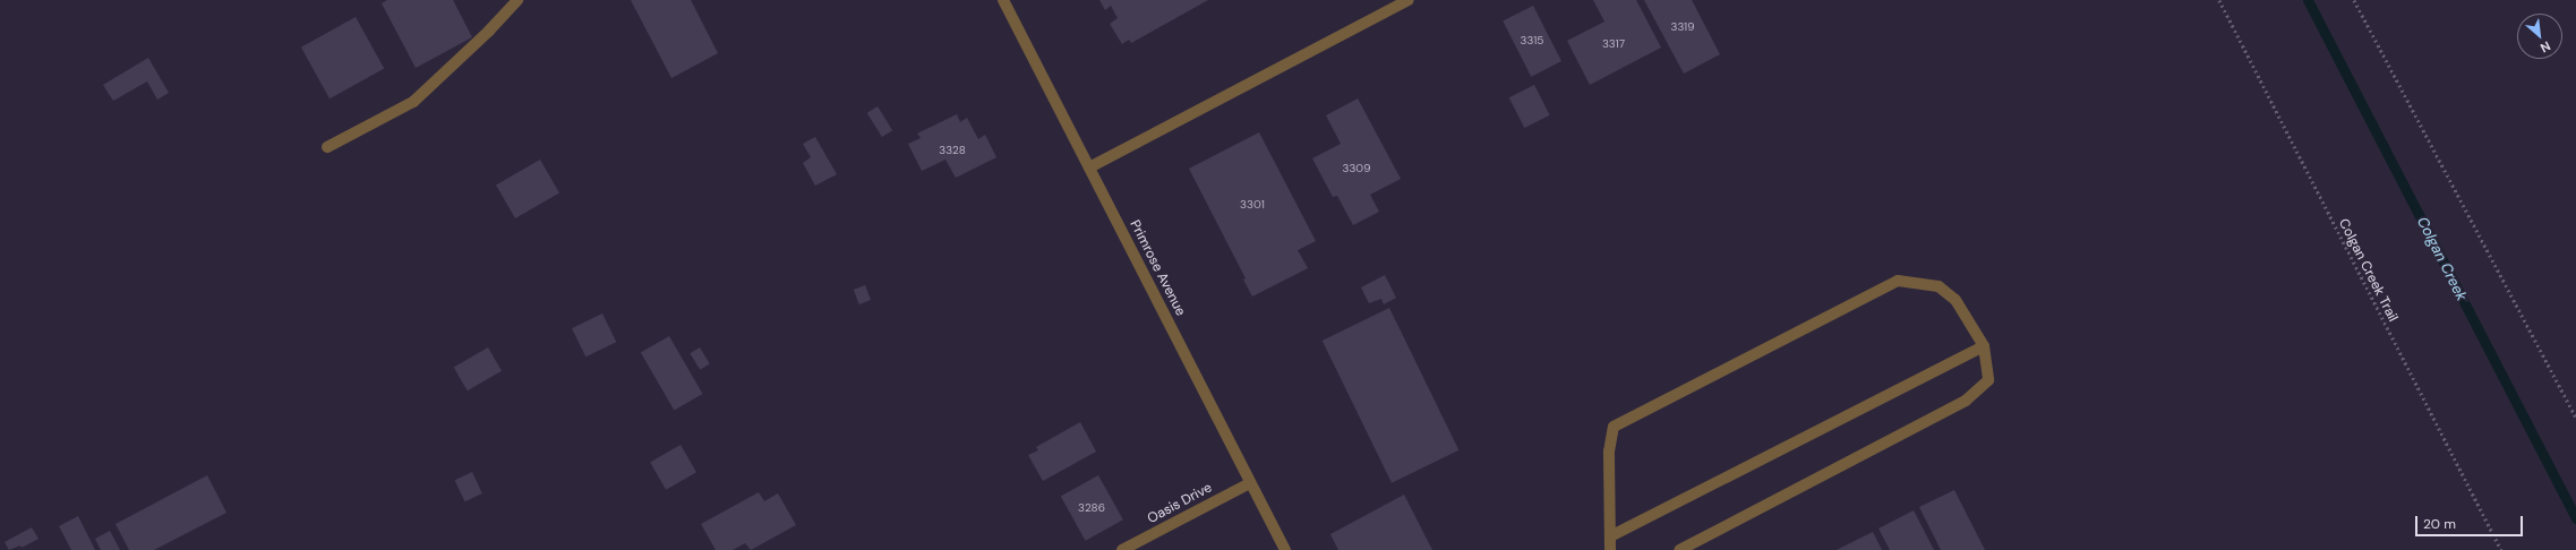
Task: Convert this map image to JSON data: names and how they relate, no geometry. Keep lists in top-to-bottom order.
{
  "streets": {
    "street": ["Primrose Avenue", "Oasis Drive"],
    "path": ["Colgan Creek Trail"]
  },
  "crossings": [
    ["Primrose Avenue", "Oasis Drive"]
  ],
  "water": ["Colgan Creek"],
  "house_numbers": [
    "3319",
    "3315",
    "3317",
    "3328",
    "3309",
    "3301",
    "3286"
  ],
  "scale_bar": "20 m",
  "north": "bottom right"
}
